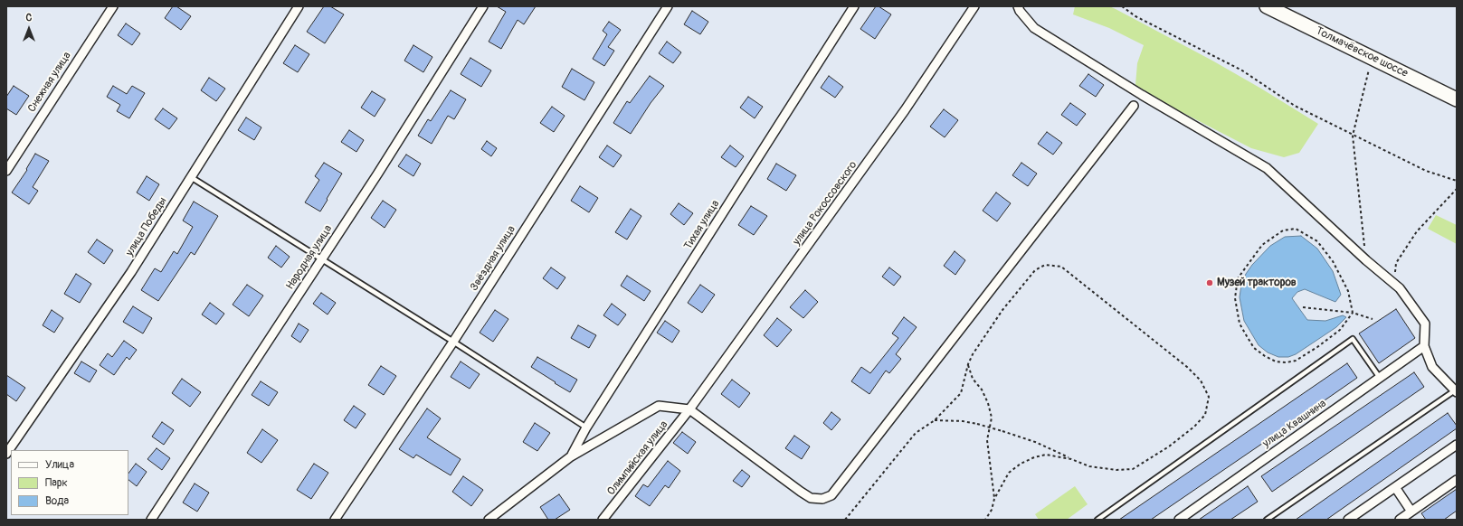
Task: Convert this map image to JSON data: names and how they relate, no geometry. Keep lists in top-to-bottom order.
{
  "streets": {
    "main road": ["Толмачёвское шоссе"],
    "street": [
      "Снежная улица",
      "улица Рокоссовского",
      "Тихая улица",
      "улица Победы",
      "Народная улица",
      "Звёздная улица",
      "улица Квашнина",
      "Олимпийская улица"
    ]
  },
  "crossings": [
    ["улица Рокоссовского", "Олимпийская улица"]
  ],
  "places": ["Музей тракторов"],
  "legend": ["Улица", "Парк", "Вода"],
  "north": "top"
}
